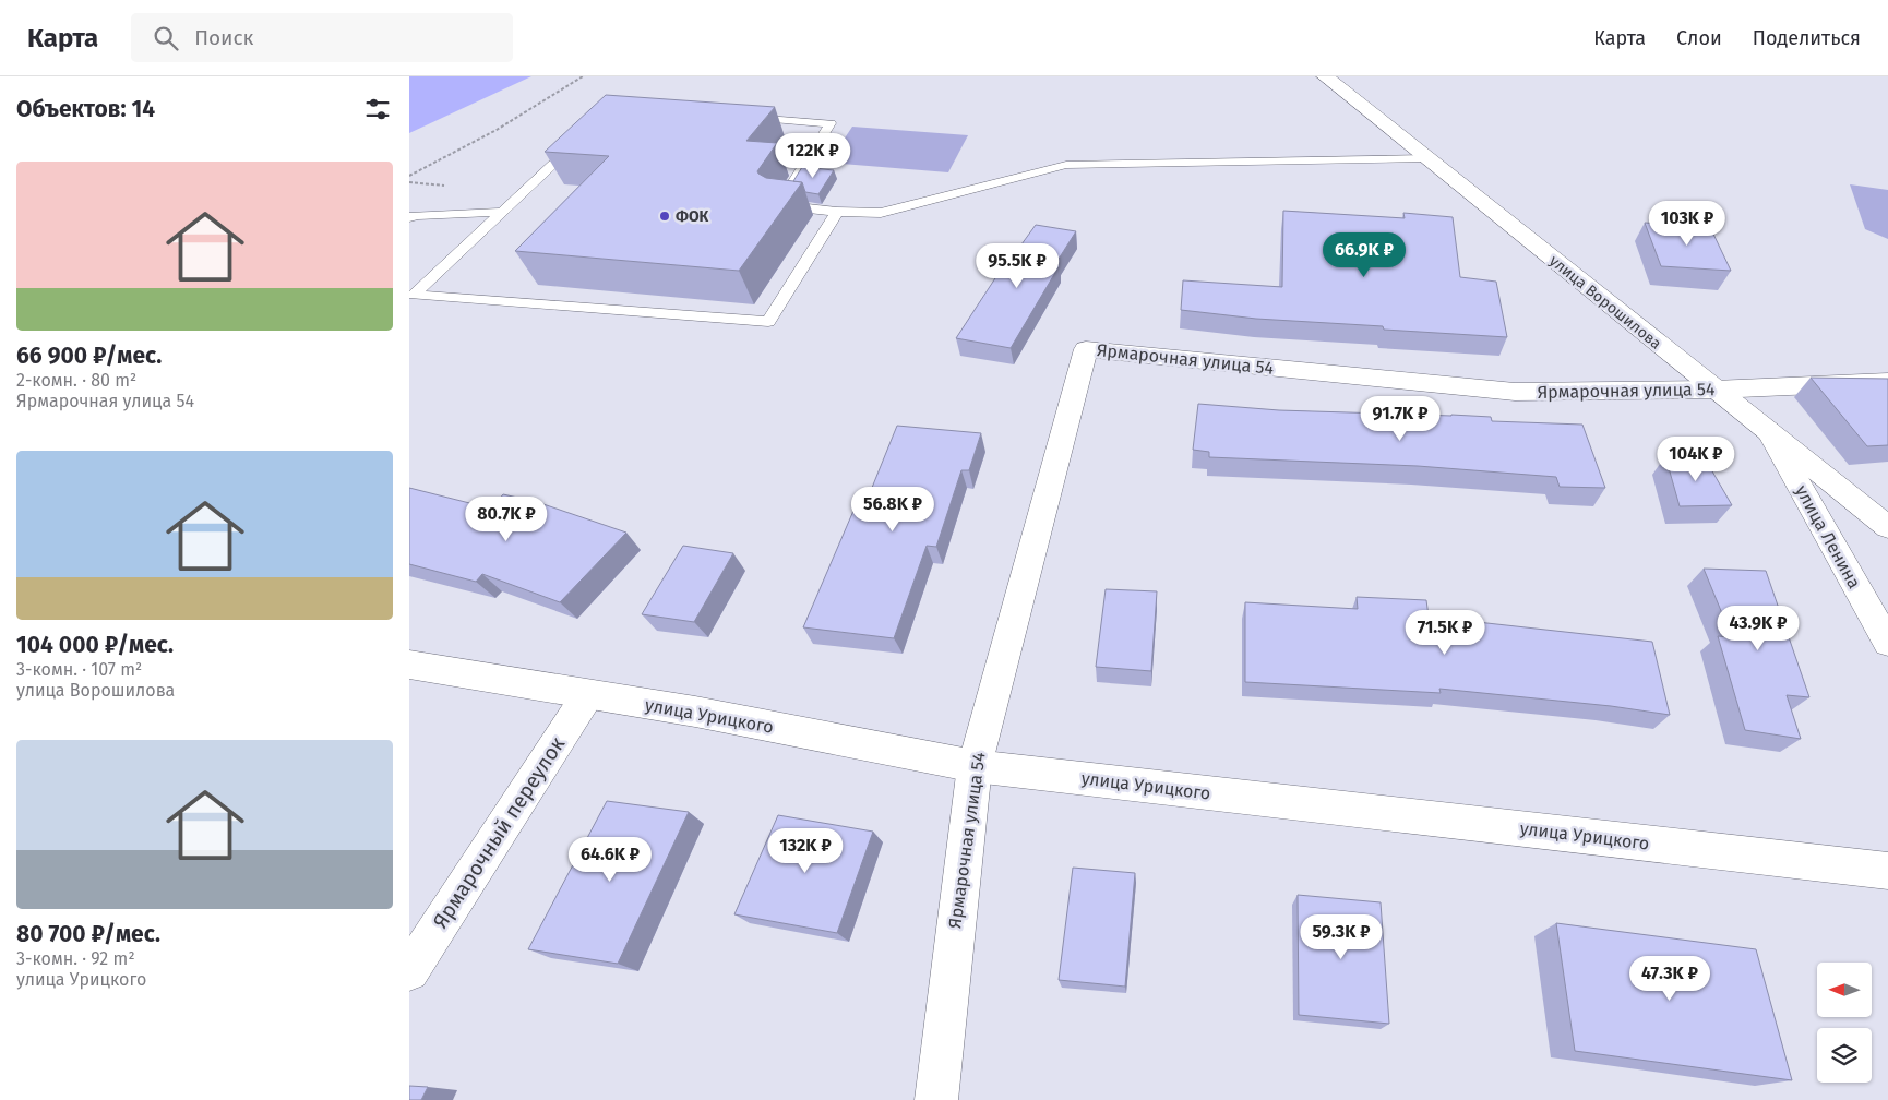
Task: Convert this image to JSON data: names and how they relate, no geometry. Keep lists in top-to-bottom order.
{
  "streets": {
    "street": [
      "улица Ворошилова",
      "Ярмарочная улица 54",
      "улица Ленина",
      "улица Урицкого",
      "Ярмарочный переулок"
    ]
  },
  "crossings": [
    ["улица Ворошилова", "Ярмарочная улица 54"],
    ["улица Ворошилова", "улица Ленина"],
    ["Ярмарочная улица 54", "улица Урицкого"],
    ["улица Урицкого", "Ярмарочный переулок"]
  ],
  "places": ["ФОК"],
  "north": "left",
  "page": {
    "header": "Карта",
    "search": "Поиск",
    "nav": ["Карта", "Слои", "Поделиться"],
    "heading": "Объектов: 14",
    "price": [
      "122K ₽",
      "103K ₽",
      "66.9K ₽",
      "95.5K ₽",
      "91.7K ₽",
      "104K ₽",
      "56.8K ₽",
      "80.7K ₽",
      "43.9K ₽",
      "71.5K ₽",
      "132K ₽",
      "64.6K ₽",
      "59.3K ₽",
      "47.3K ₽"
    ],
    "list": [
      {
        "name": "66 900 ₽/мес.",
        "note": "2-комн. · 80 m² · Ярмарочная улица 54"
      },
      {
        "name": "104 000 ₽/мес.",
        "note": "3-комн. · 107 m² · улица Ворошилова"
      },
      {
        "name": "80 700 ₽/мес.",
        "note": "3-комн. · 92 m² · улица Урицкого"
      }
    ]
  }
}
